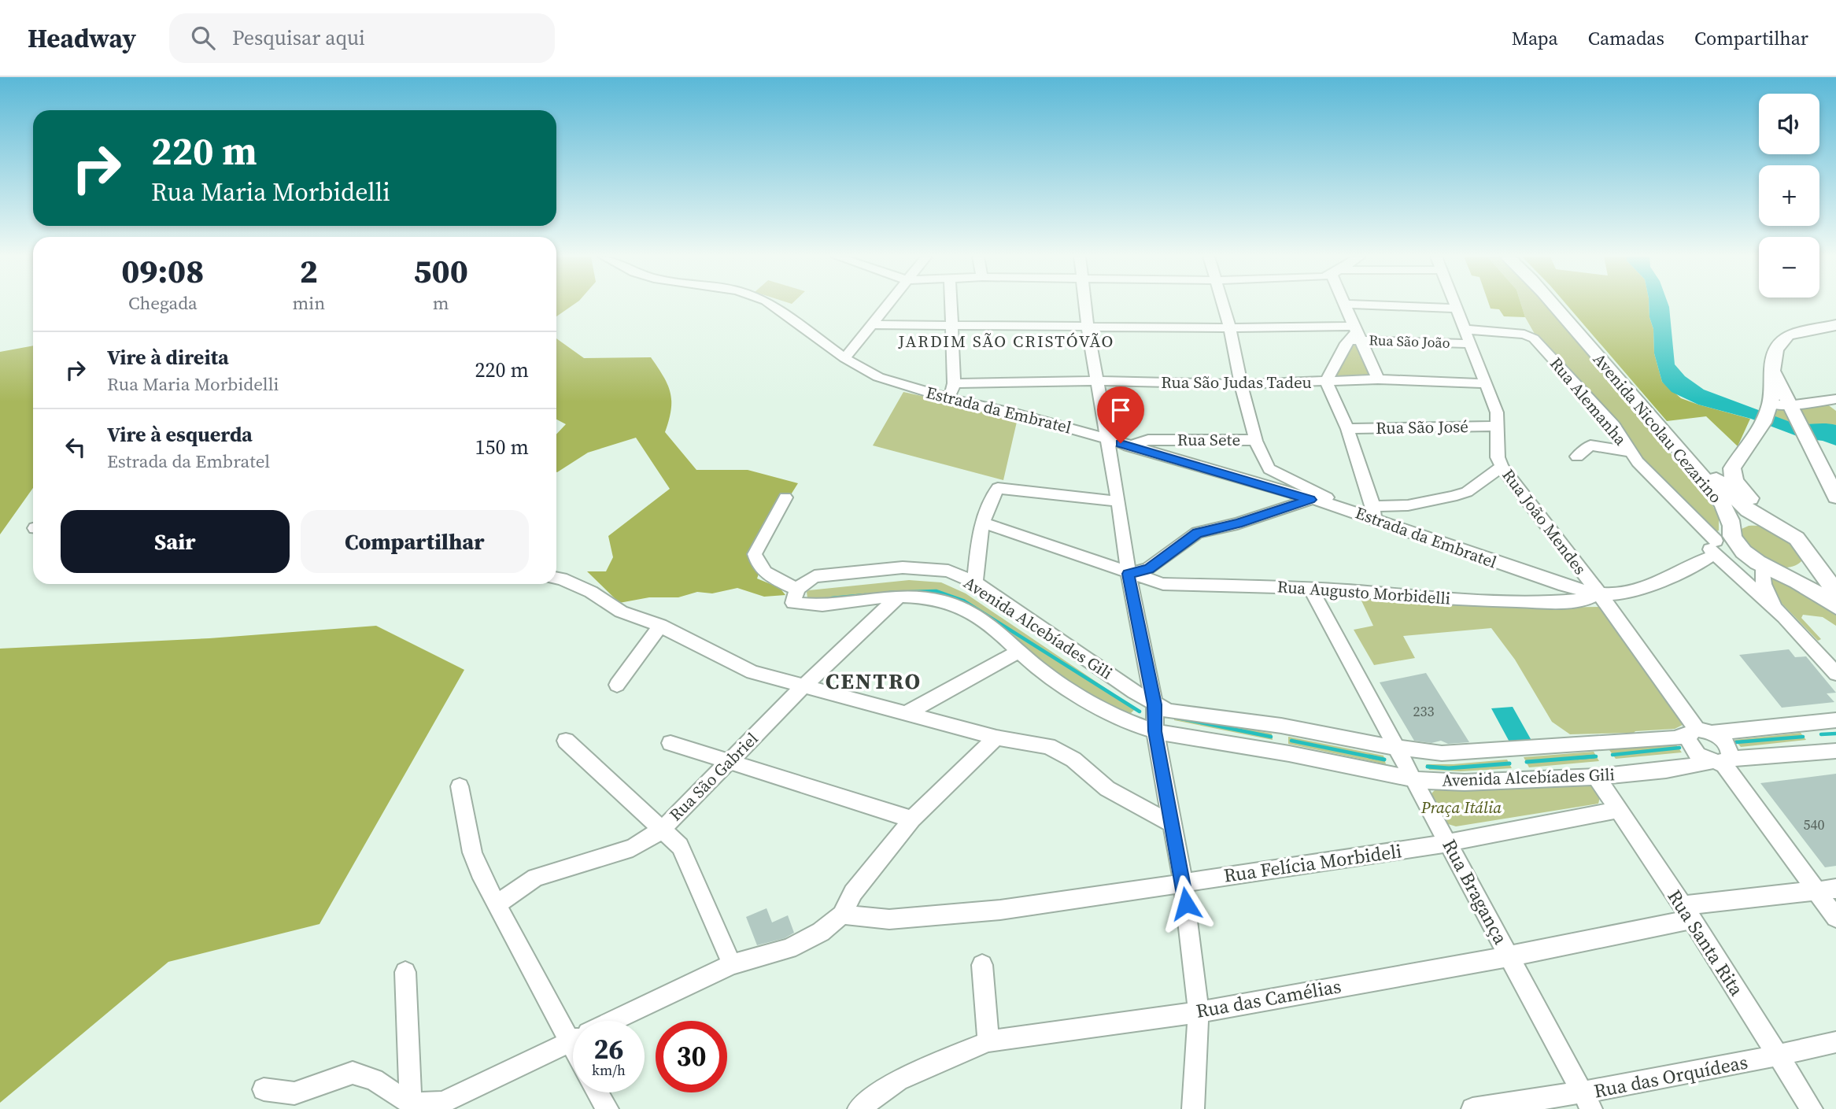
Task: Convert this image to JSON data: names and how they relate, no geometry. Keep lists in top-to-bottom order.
{
  "streets": {
    "main road": ["Avenida Nicolau Cezarino"],
    "street": [
      "Rua São João",
      "Rua São Judas Tadeu",
      "Rua Alemanha",
      "Estrada da Embratel",
      "Rua São José",
      "Rua Sete",
      "Rua João Mendes",
      "Rua Augusto Morbidelli",
      "Avenida Alcebíades Gili",
      "Rua São Gabriel",
      "Rua Felícia Morbideli",
      "Rua Bragança",
      "Rua Santa Rita",
      "Rua das Camélias",
      "Rua das Orquídeas"
    ]
  },
  "crossings": [
    ["Rua São João", "Rua João Mendes"],
    ["Rua São Judas Tadeu", "Rua João Mendes"],
    ["Rua Alemanha", "Rua João Mendes"],
    ["Estrada da Embratel", "Rua Sete"],
    ["Estrada da Embratel", "Rua João Mendes"],
    ["Estrada da Embratel", "Rua Augusto Morbidelli"],
    ["Rua São José", "Rua João Mendes"],
    ["Rua João Mendes", "Rua Augusto Morbidelli"],
    ["Rua João Mendes", "Avenida Alcebíades Gili"],
    ["Rua Augusto Morbidelli", "Rua Bragança"],
    ["Avenida Alcebíades Gili", "Rua São Gabriel"],
    ["Avenida Alcebíades Gili", "Rua Bragança"],
    ["Avenida Alcebíades Gili", "Rua Santa Rita"],
    ["Rua Felícia Morbideli", "Rua Bragança"],
    ["Rua Felícia Morbideli", "Rua Santa Rita"],
    ["Rua Bragança", "Rua das Camélias"],
    ["Rua Bragança", "Rua das Orquídeas"],
    ["Rua Santa Rita", "Rua das Camélias"],
    ["Rua Santa Rita", "Rua das Orquídeas"]
  ],
  "districts": ["JARDIM SÃO CRISTÓVÃO", "CENTRO"],
  "parks": ["Praça Itália"],
  "house_numbers": ["233", "540"],
  "page": {
    "header": "Headway",
    "search": "Pesquisar aqui",
    "nav": ["Mapa", "Camadas", "Compartilhar"],
    "map_buttons": ["+", "−"],
    "turn": ["220 m", "Rua Maria Morbidelli"],
    "eta": [
      "09:08",
      "Chegada",
      "2",
      "min",
      "500",
      "m"
    ],
    "list": [
      {
        "name": "Vire à direita",
        "note": "Rua Maria Morbidelli",
        "value": "220 m"
      },
      {
        "name": "Vire à esquerda",
        "note": "Estrada da Embratel",
        "value": "150 m"
      }
    ],
    "buttons": ["Sair", "Compartilhar"],
    "speed": "26 km/h",
    "limit": "30"
  }
}
